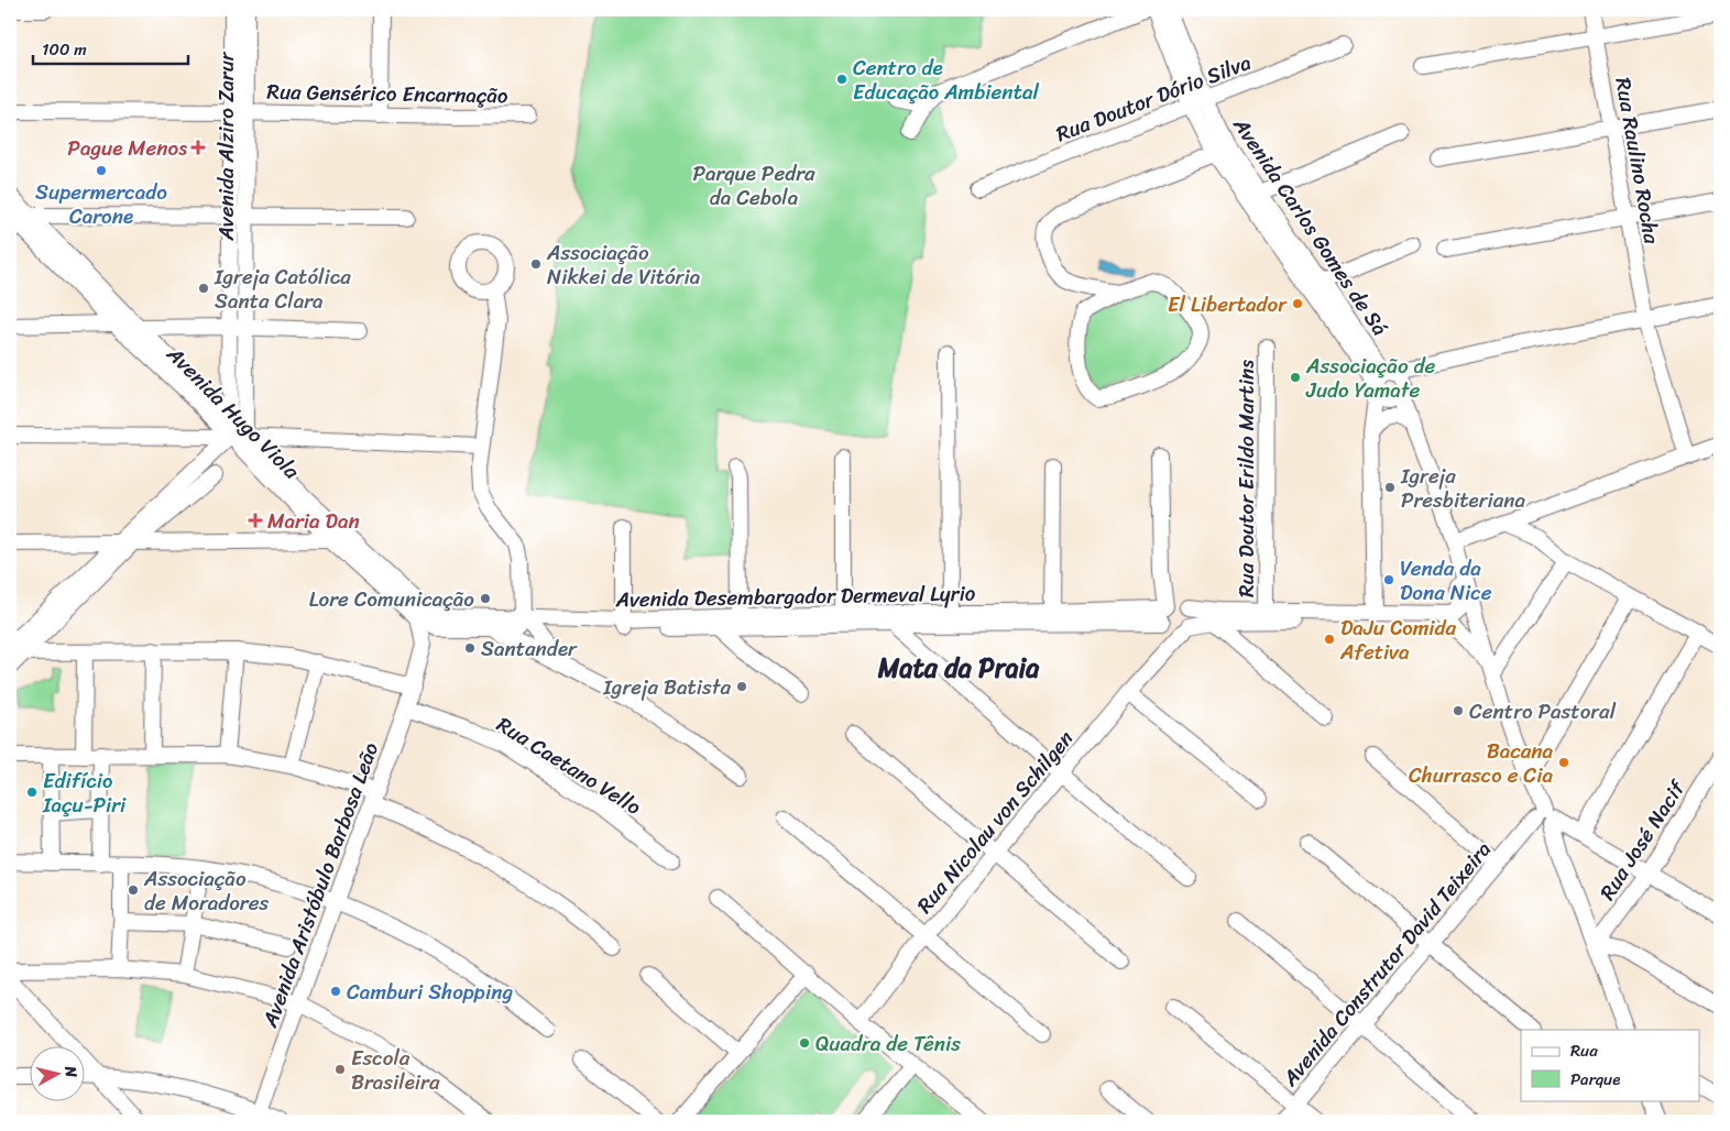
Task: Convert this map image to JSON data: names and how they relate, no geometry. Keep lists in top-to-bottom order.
{
  "streets": {
    "street": [
      "Rua Gensérico Encarnação",
      "Rua Doutor Dório Silva",
      "Avenida Alziro Zarur",
      "Rua Raulino Rocha",
      "Avenida Carlos Gomes de Sá",
      "Avenida Hugo Viola",
      "Rua Doutor Erildo Martins",
      "Avenida Desembargador Dermeval Lyrio",
      "Rua Caetano Vello",
      "Rua Nicolau von Schilgen",
      "Rua José Nacif",
      "Avenida Aristóbulo Barbosa Leão",
      "Avenida Construtor David Teixeira"
    ]
  },
  "crossings": [
    ["Rua Gensérico Encarnação", "Avenida Alziro Zarur"],
    ["Rua Doutor Dório Silva", "Avenida Carlos Gomes de Sá"],
    ["Avenida Alziro Zarur", "Avenida Hugo Viola"],
    ["Avenida Hugo Viola", "Avenida Desembargador Dermeval Lyrio"],
    ["Avenida Hugo Viola", "Avenida Aristóbulo Barbosa Leão"],
    ["Rua Doutor Erildo Martins", "Avenida Desembargador Dermeval Lyrio"],
    ["Avenida Desembargador Dermeval Lyrio", "Rua Nicolau von Schilgen"],
    ["Avenida Desembargador Dermeval Lyrio", "Avenida Aristóbulo Barbosa Leão"],
    ["Rua Caetano Vello", "Avenida Aristóbulo Barbosa Leão"]
  ],
  "districts": ["Mata da Praia"],
  "parks": ["Parque Pedra da Cebola"],
  "places": {
    "other": [
      "Centro de Educação Ambiental",
      "Supermercado Carone",
      "Associação Nikkei de Vitória",
      "Igreja Católica Santa Clara",
      "El Libertador",
      "Associação de Judo Yamate",
      "Igreja Presbiteriana",
      "Venda da Dona Nice",
      "Lore Comunicação",
      "DaJu Comida Afetiva",
      "Santander",
      "Igreja Batista",
      "Centro Pastoral",
      "Bacana Churrasco e Cia",
      "Edifício Iaçu-Piri",
      "Associação de Moradores",
      "Camburi Shopping",
      "Quadra de Tênis",
      "Escola Brasileira"
    ],
    "health": ["Pague Menos", "Maria Dan"]
  },
  "legend": ["Rua", "Parque"],
  "scale_bar": "100 m",
  "north": "right"
}
